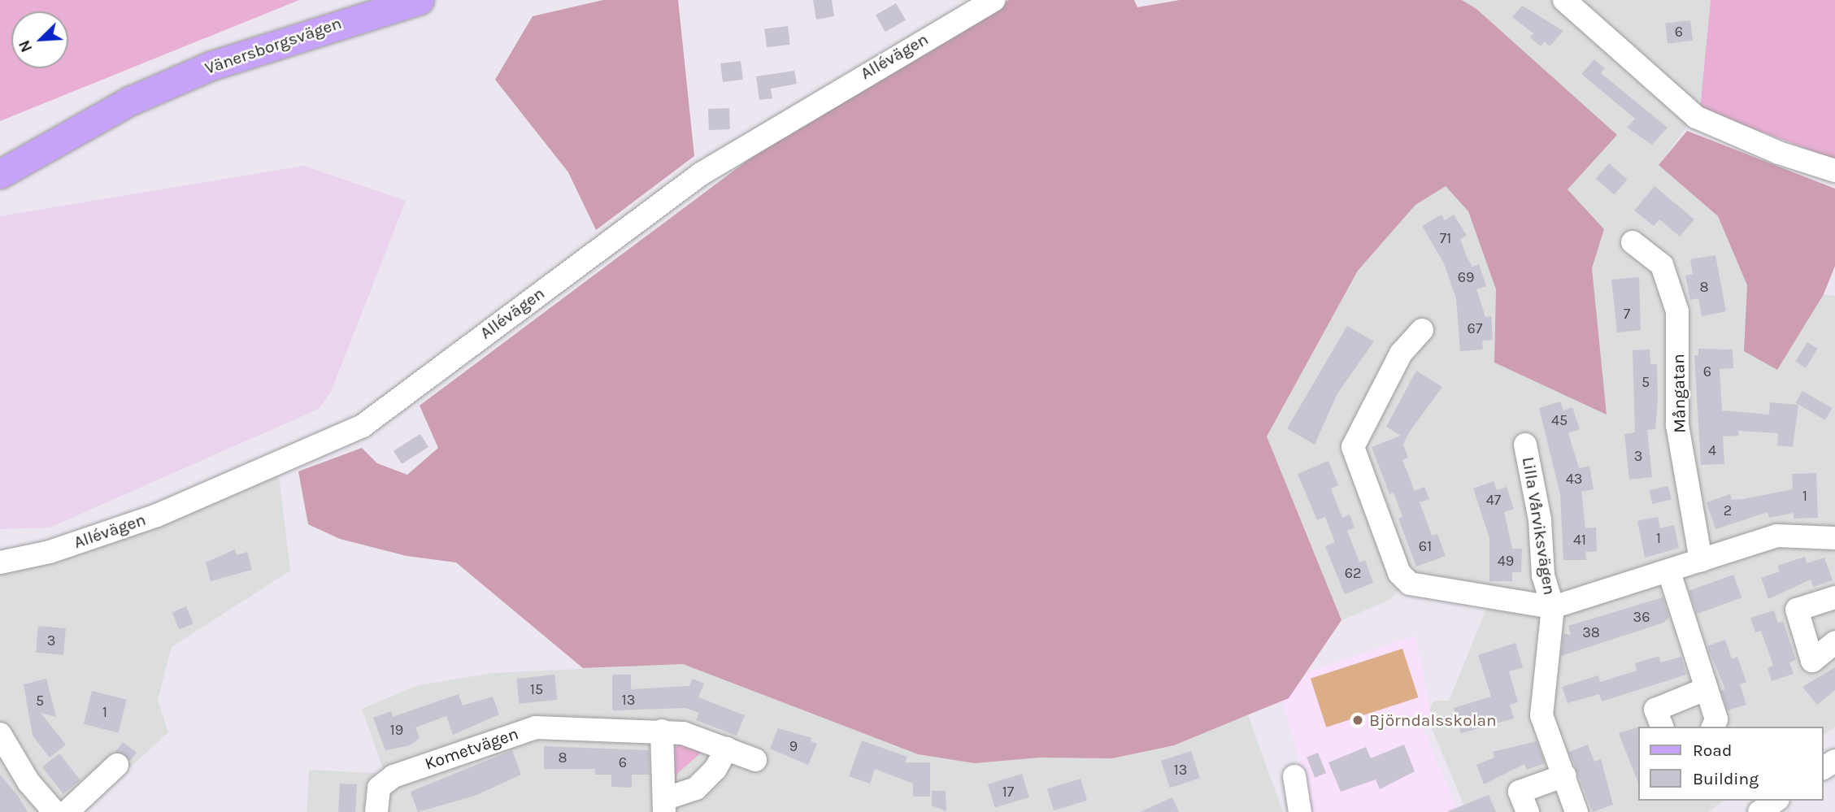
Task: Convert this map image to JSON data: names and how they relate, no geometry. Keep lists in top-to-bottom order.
{
  "streets": {
    "main road": ["Vänersborgsvägen"],
    "street": [
      "Allévägen",
      "Mångatan",
      "Lilla Vårviksvägen",
      "Kometvägen"
    ]
  },
  "crossings": [
    ["Mångatan", "Lilla Vårviksvägen"]
  ],
  "places": ["Björndalsskolan"],
  "house_numbers": [
    "6",
    "71",
    "69",
    "8",
    "7",
    "67",
    "6",
    "5",
    "45",
    "4",
    "3",
    "43",
    "1",
    "47",
    "2",
    "1",
    "41",
    "61",
    "49",
    "62",
    "36",
    "38",
    "3",
    "15",
    "13",
    "5",
    "1",
    "19",
    "9",
    "8",
    "6",
    "13",
    "17"
  ],
  "legend": ["Road", "Building"],
  "north": "bottom left"
}
